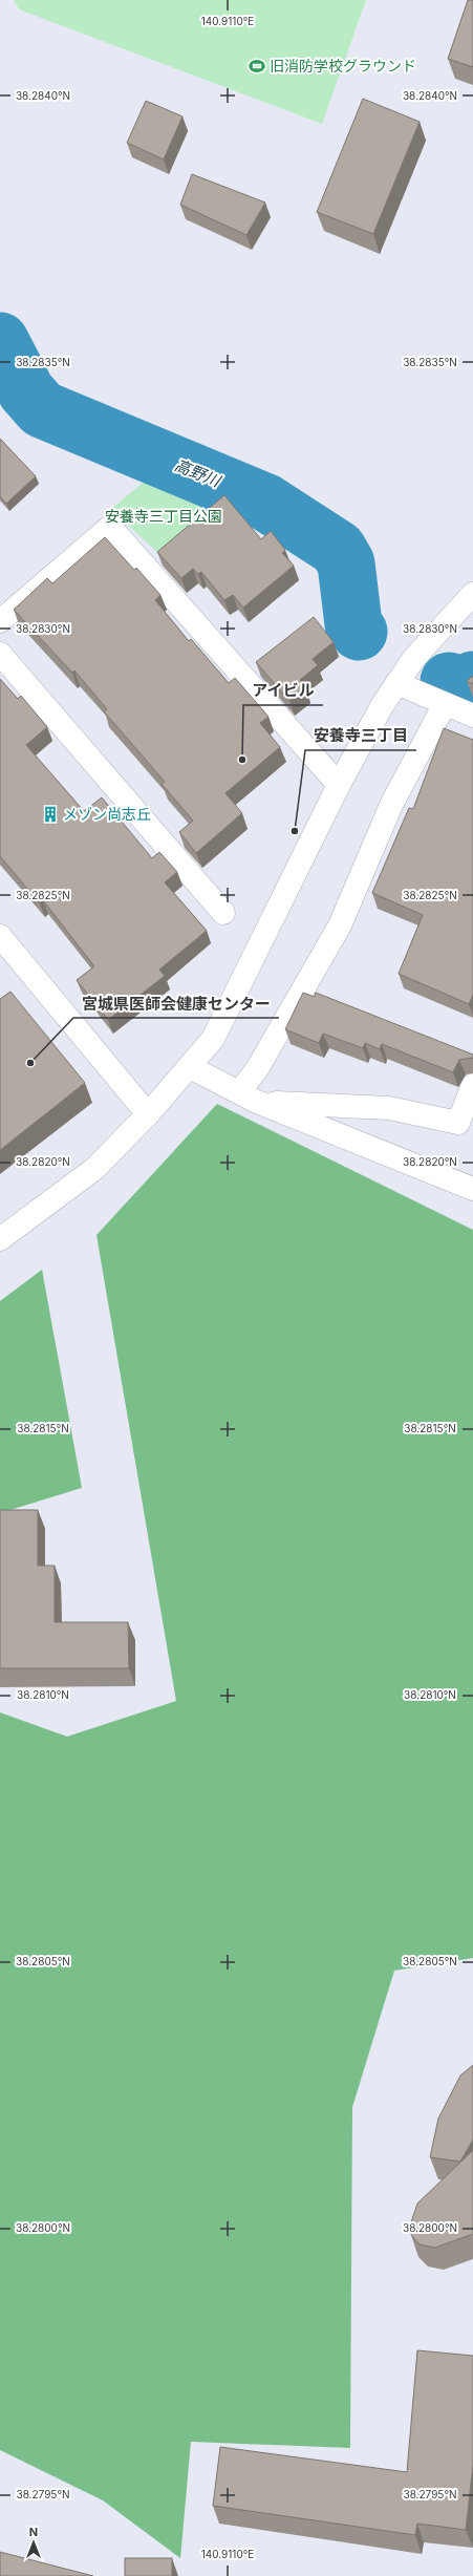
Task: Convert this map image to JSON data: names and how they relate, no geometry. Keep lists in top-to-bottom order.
{
  "water": ["高野川"],
  "parks": ["安養寺三丁目公園"],
  "places": {
    "sports": ["旧消防学校グラウンド"],
    "other": ["アイビル", "安養寺三丁目", "宮城県医師会健康センター"],
    "building": ["メゾン尚志丘"]
  },
  "north": "top",
  "coordinates": [
    "140.9110°E",
    "38.2840°N",
    "38.2835°N",
    "38.2830°N",
    "38.2825°N",
    "38.2820°N",
    "38.2815°N",
    "38.2810°N",
    "38.2805°N",
    "38.2800°N",
    "38.2795°N"
  ]
}
